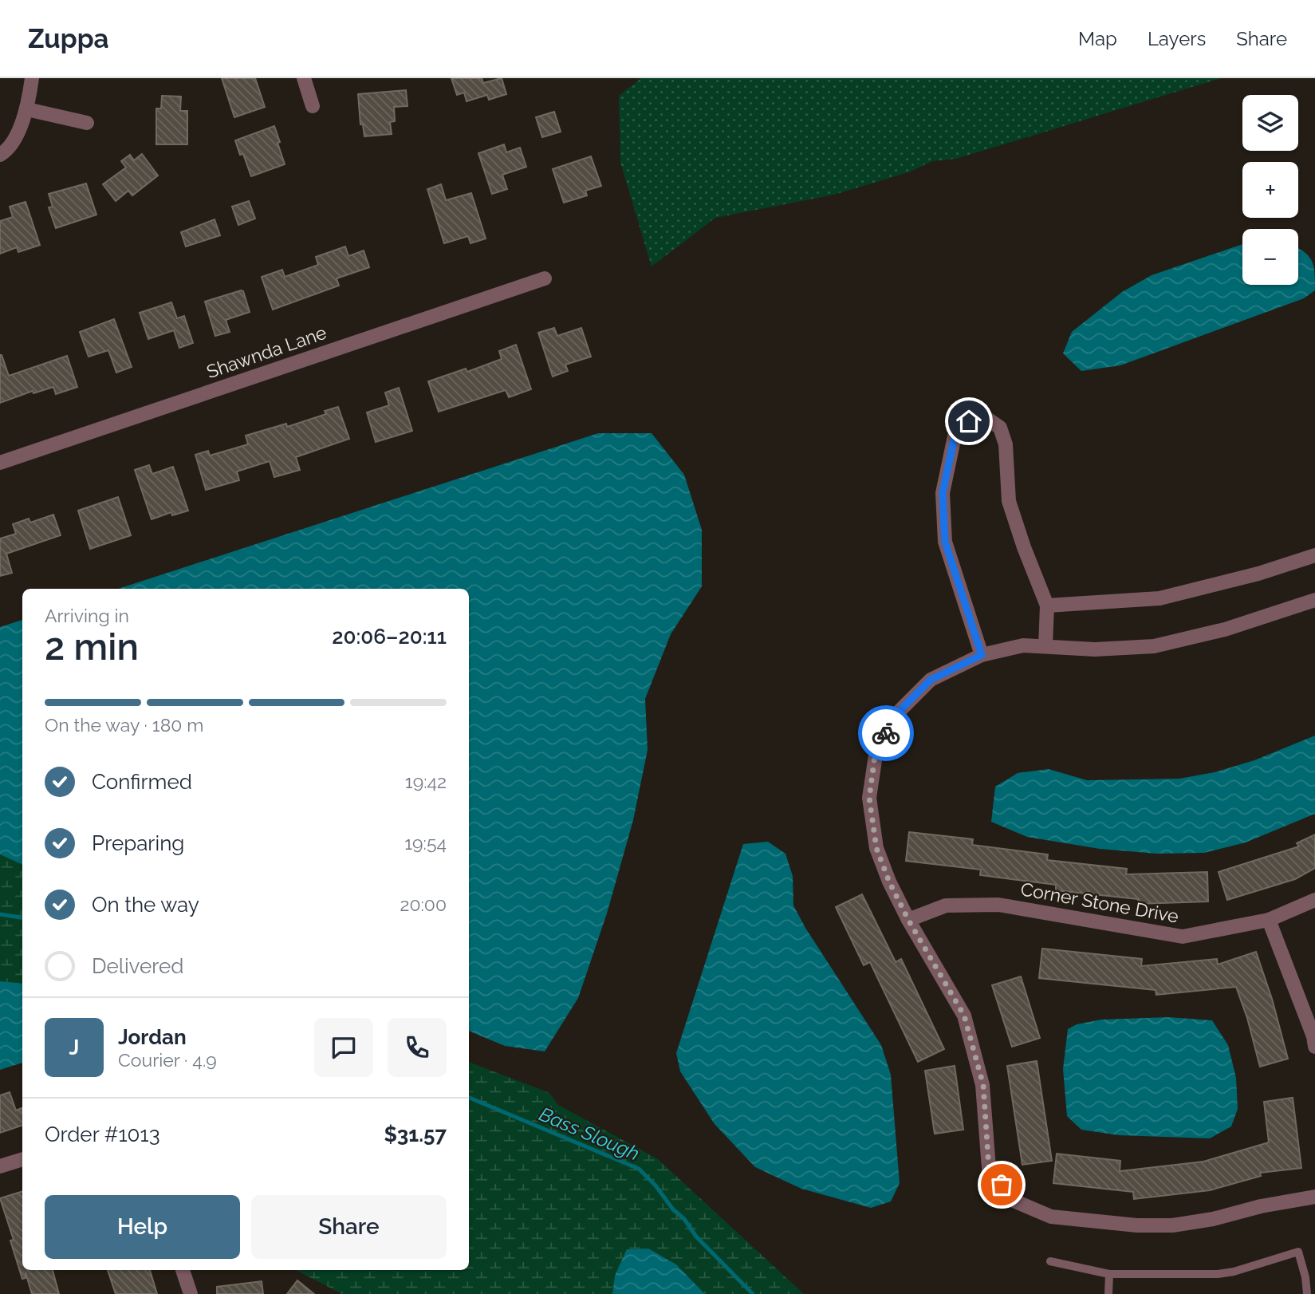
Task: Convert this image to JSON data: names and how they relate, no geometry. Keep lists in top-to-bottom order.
{
  "streets": {
    "street": ["Shawnda Lane", "Corner Stone Drive"]
  },
  "water": ["Bass Slough"],
  "page": {
    "header": "Zuppa",
    "nav": ["Map", "Layers", "Share"],
    "map_buttons": ["+", "−"],
    "heading": ["2 min", "Arriving in", "20:06–20:11"],
    "panel": [
      "Jordan",
      "Courier · 4.9",
      "Order #1013",
      "$31.57"
    ],
    "bar": "On the way · 180 m",
    "list": [
      ["Confirmed", "19:42"],
      ["Preparing", "19:54"],
      ["On the way", "20:00"],
      "Delivered"
    ],
    "round": "J",
    "buttons": ["Help", "Share"]
  }
}
